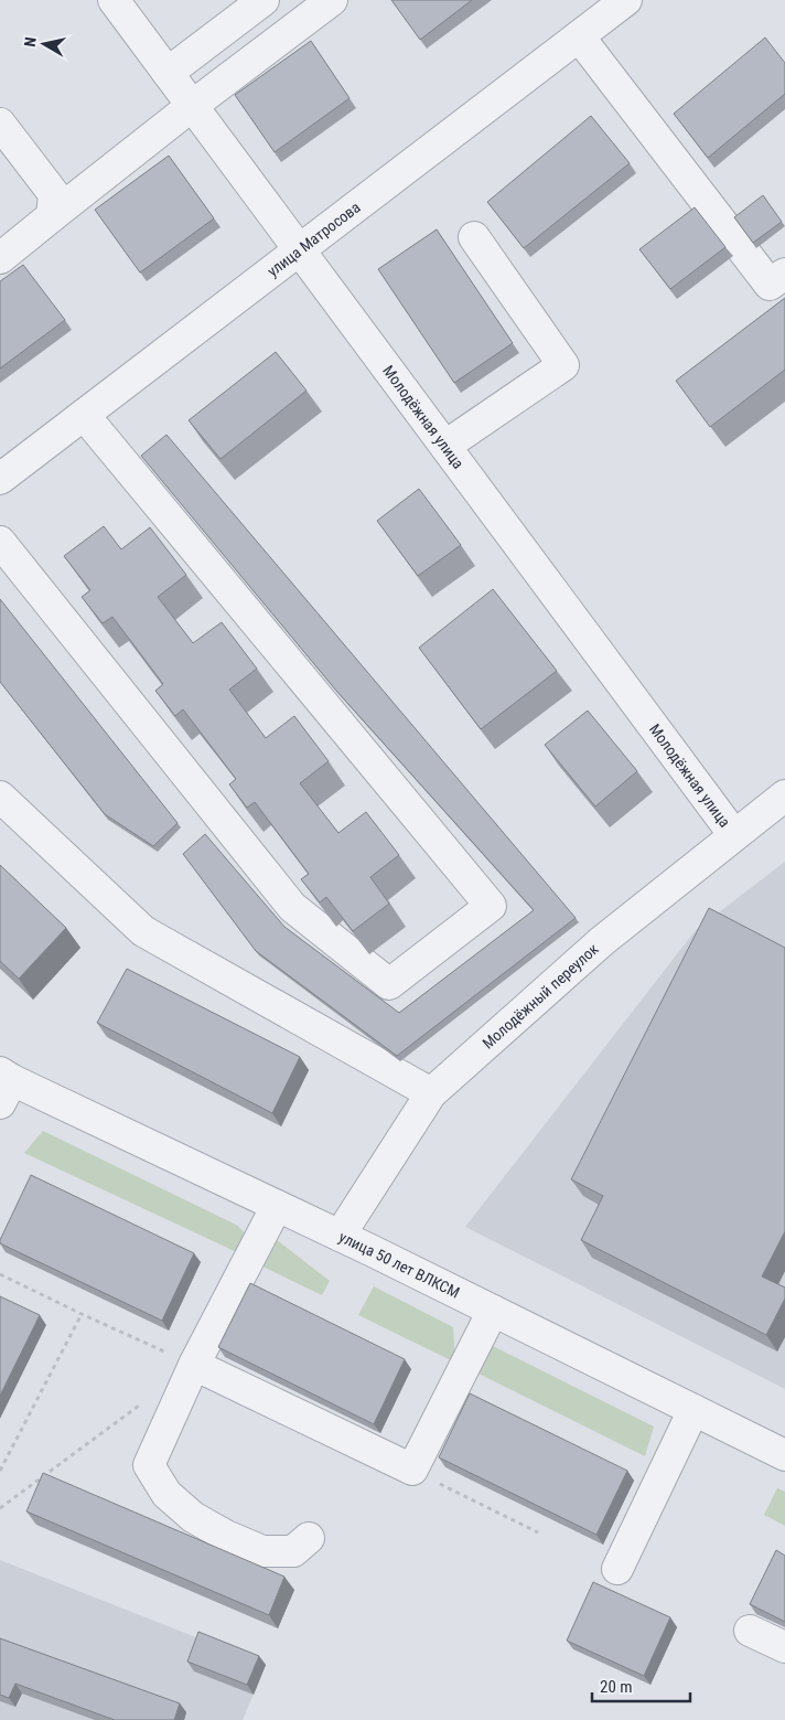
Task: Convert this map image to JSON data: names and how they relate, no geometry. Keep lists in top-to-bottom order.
{
  "streets": {
    "street": [
      "улица Матросова",
      "Молодёжная улица",
      "Молодёжный переулок",
      "улица 50 лет ВЛКСМ"
    ]
  },
  "crossings": [
    ["улица Матросова", "Молодёжная улица"],
    ["Молодёжная улица", "Молодёжный переулок"],
    ["Молодёжный переулок", "улица 50 лет ВЛКСМ"]
  ],
  "scale_bar": "20 m",
  "north": "left"
}
